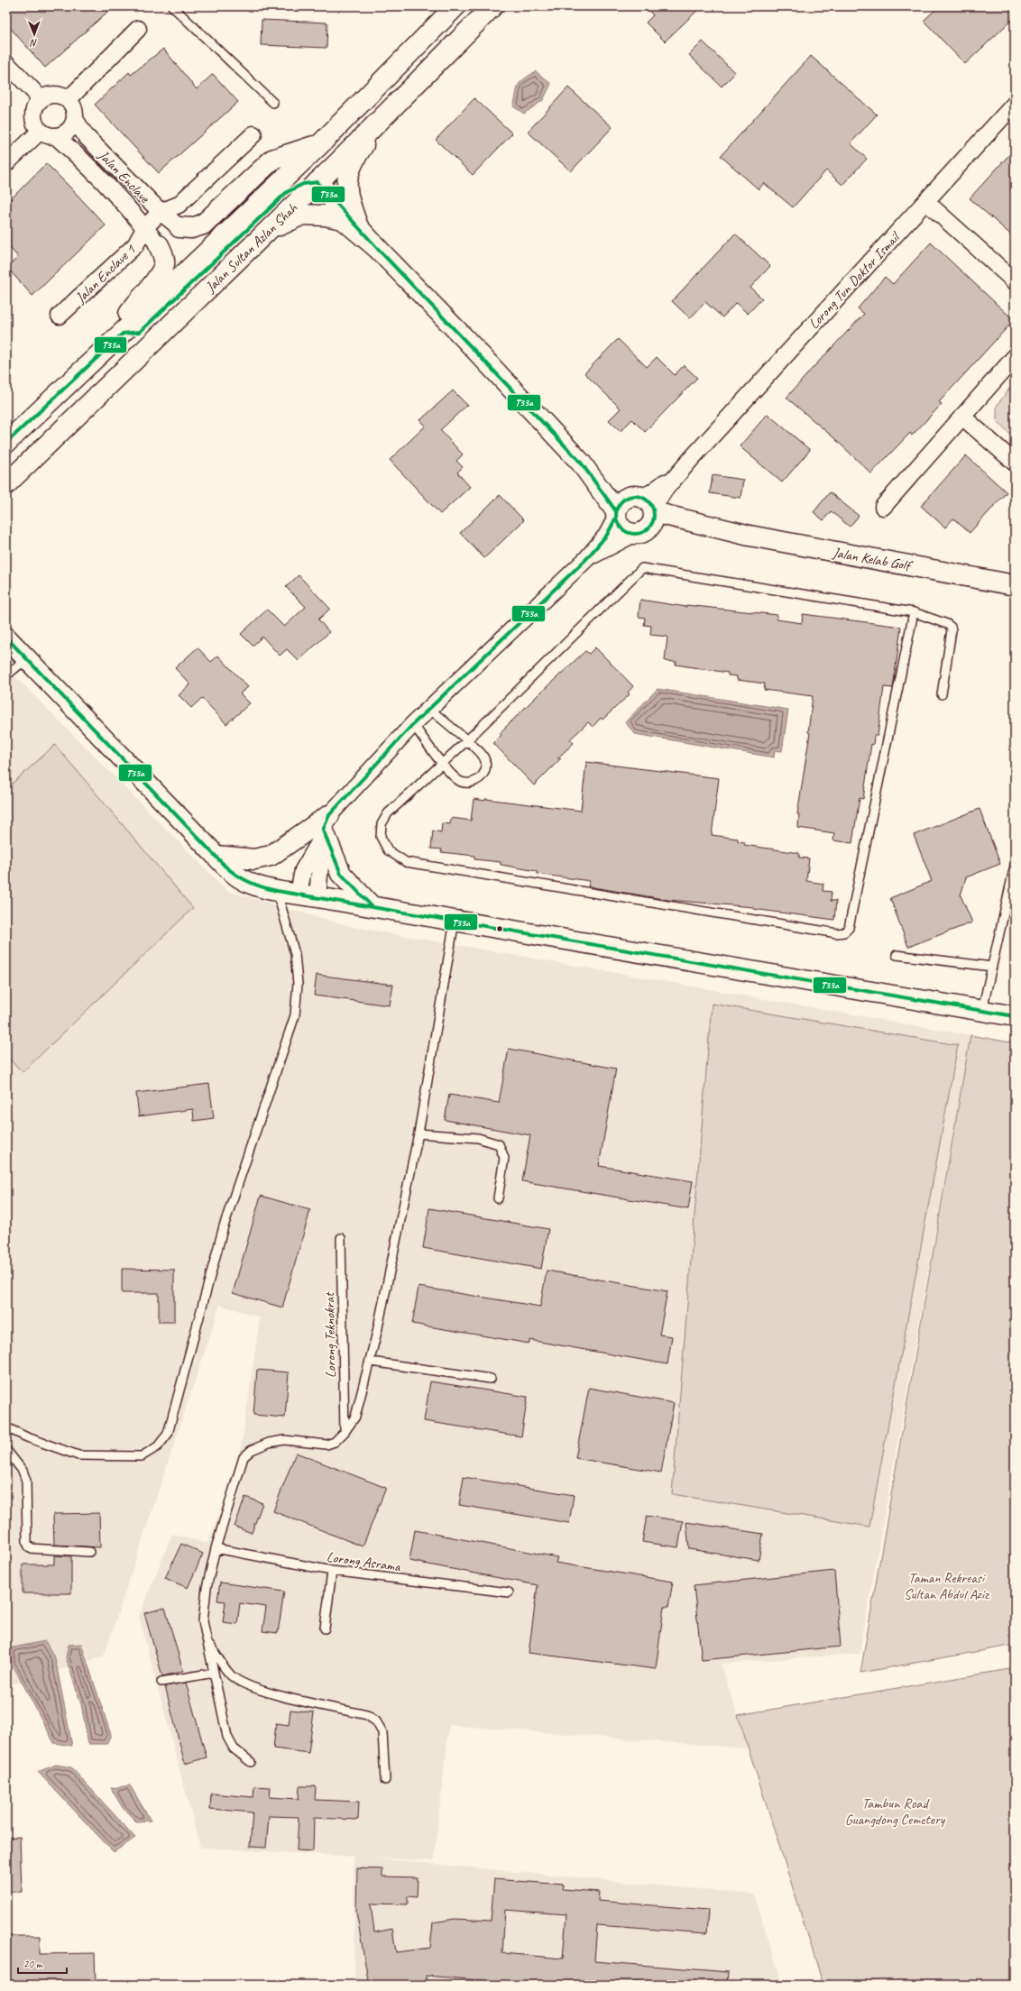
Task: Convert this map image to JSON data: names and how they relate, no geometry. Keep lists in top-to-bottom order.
{
  "streets": {
    "street": [
      "Jalan Enclave",
      "Jalan Sultan Azlan Shah",
      "Jalan Enclave 1",
      "Lorong Tun Doktor Ismail",
      "Jalan Kelab Golf"
    ],
    "lane": ["Lorong Teknokrat", "Lorong Asrama"]
  },
  "crossings": [
    ["Jalan Enclave", "Jalan Enclave 1"],
    ["Lorong Tun Doktor Ismail", "Jalan Kelab Golf"]
  ],
  "parks": ["Taman Rekreasi Sultan Abdul Aziz", "Tambun Road Guangdong Cemetery"],
  "lines": ["transit line T33a"],
  "scale_bar": "20 m",
  "north": "bottom"
}
